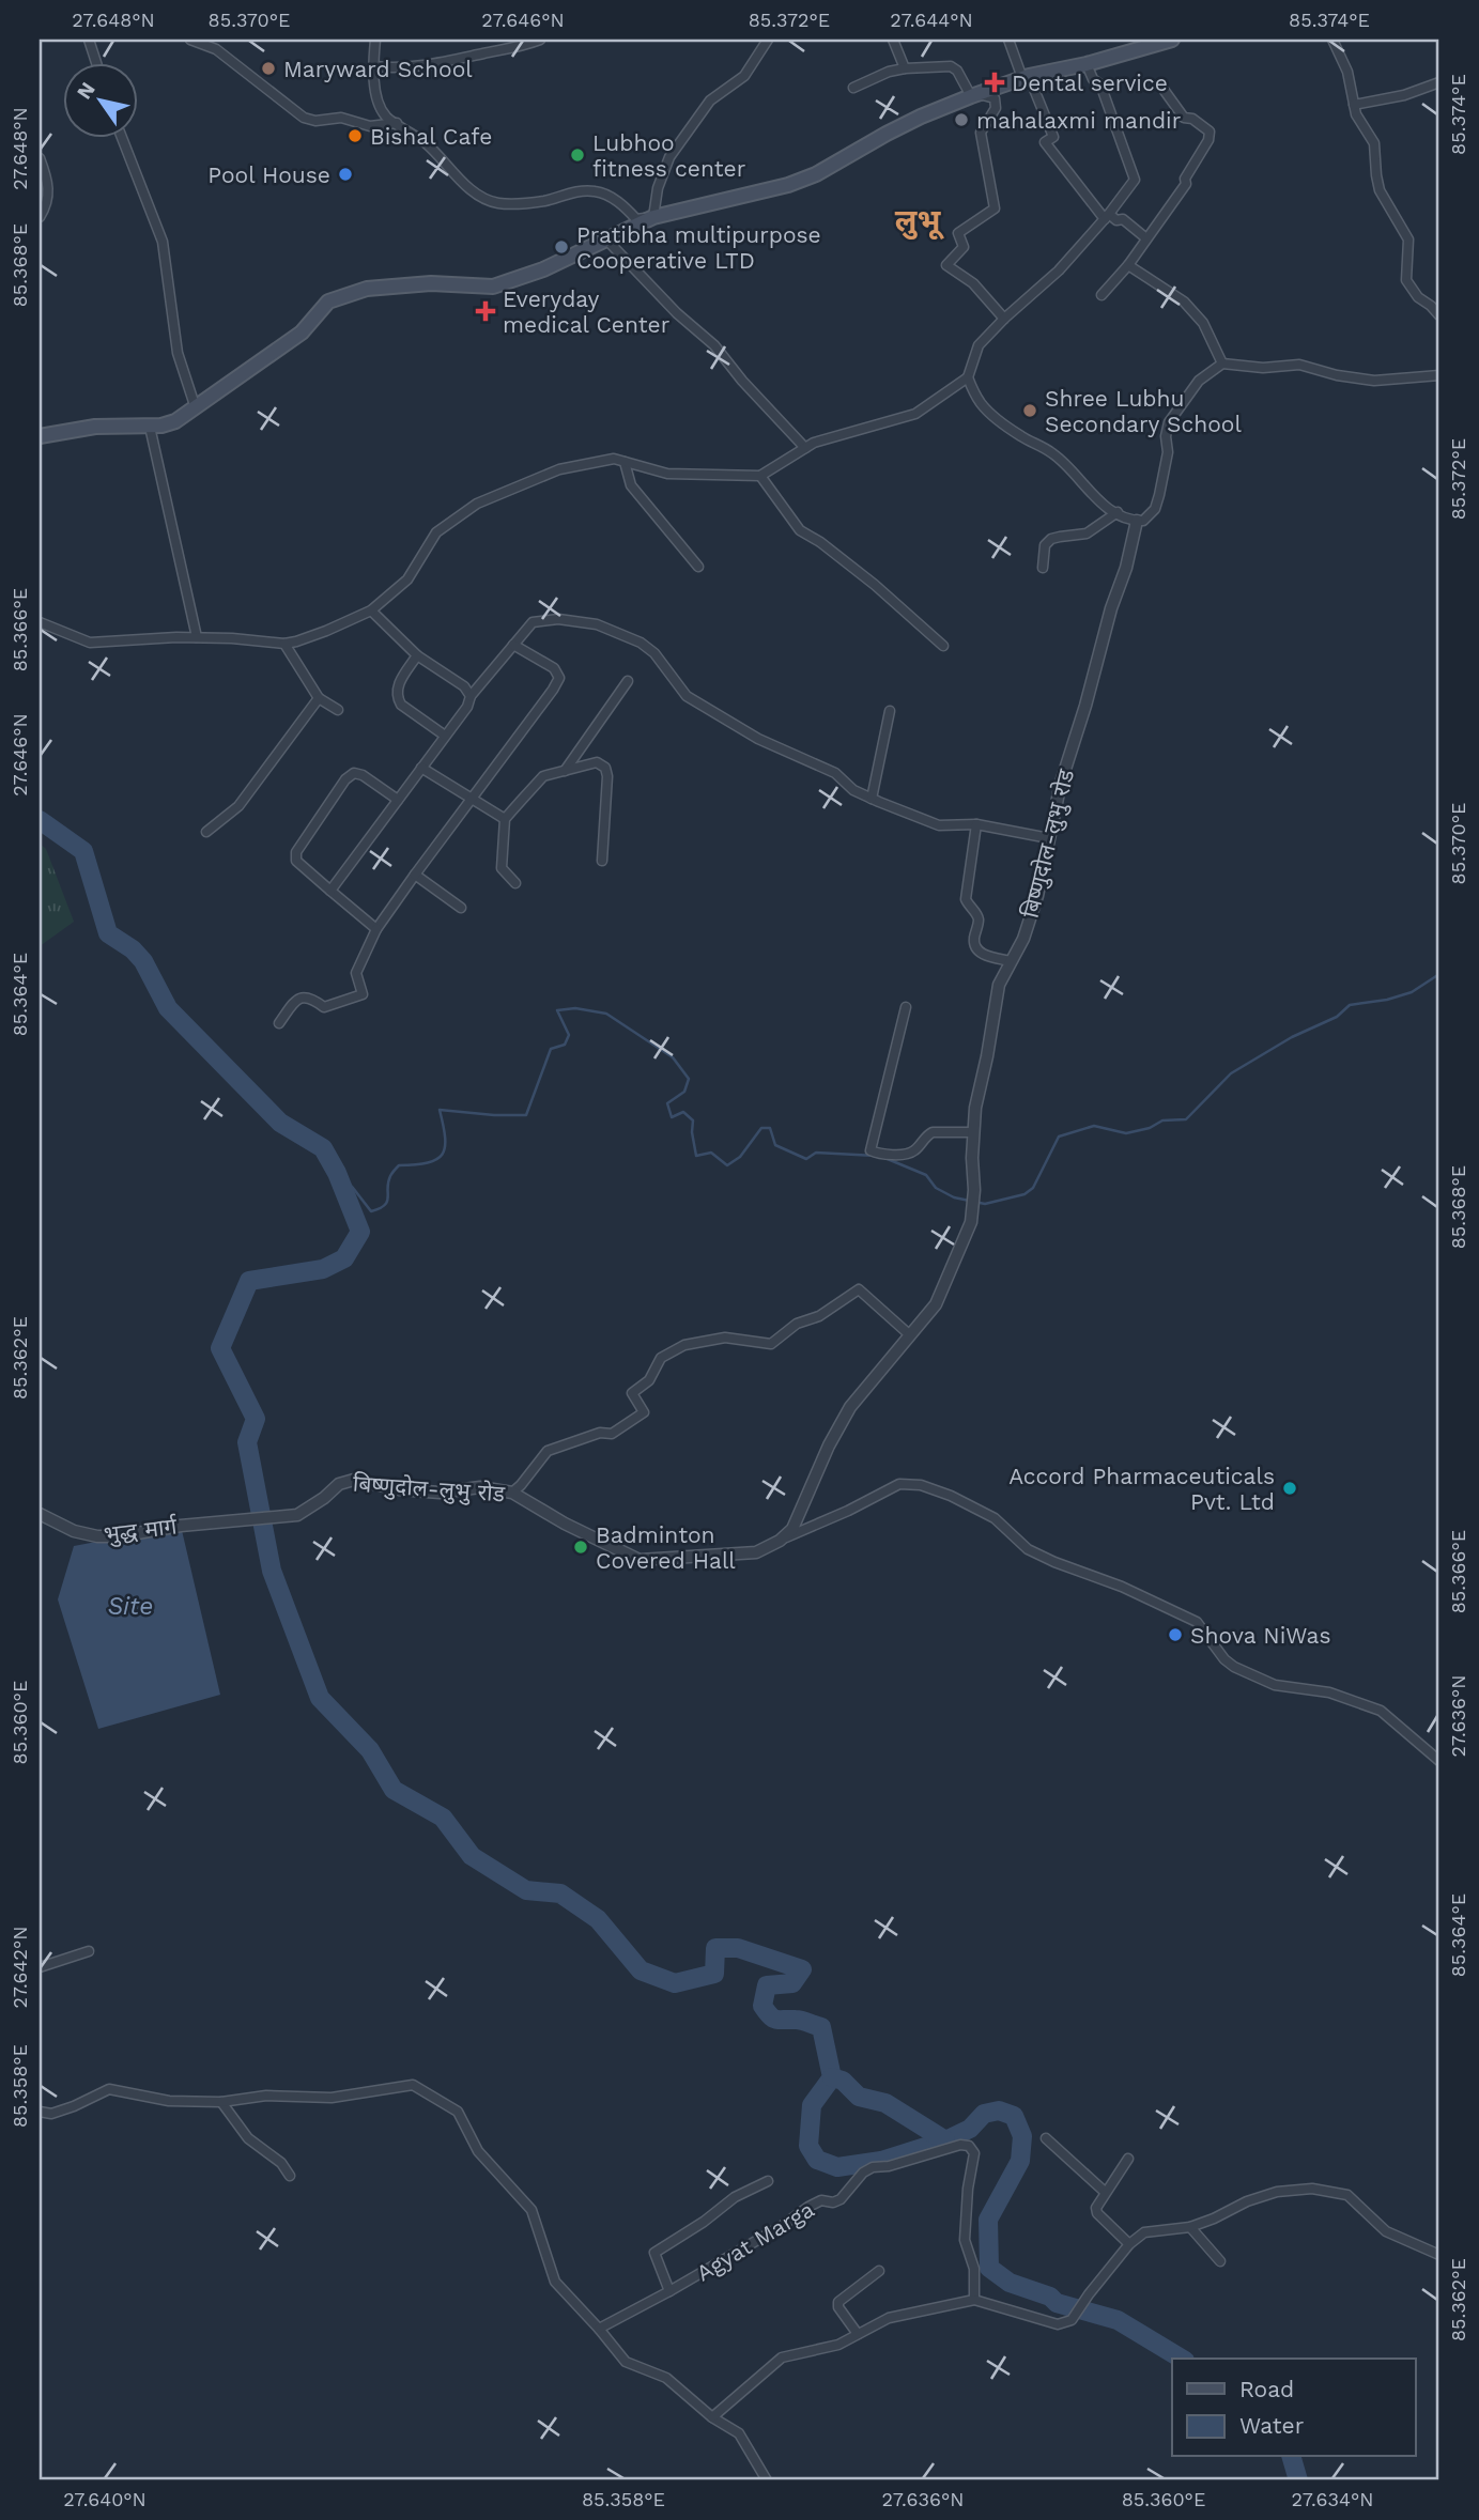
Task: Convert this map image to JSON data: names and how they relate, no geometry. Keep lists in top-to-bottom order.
{
  "streets": {
    "street": ["बिष्णुदोल-लुभु रोड", "भुद्ध मार्ग", "Agyat Marga"]
  },
  "crossings": [
    ["बिष्णुदोल-लुभु रोड", "भुद्ध मार्ग"]
  ],
  "districts": ["लुभू"],
  "water": ["Site"],
  "places": {
    "other": [
      "Maryward School",
      "mahalaxmi mandir",
      "Bishal Cafe",
      "Lubhoo fitness center",
      "Pool House",
      "Pratibha multipurpose Cooperative LTD",
      "Shree Lubhu Secondary School",
      "Accord Pharmaceuticals Pvt. Ltd",
      "Badminton Covered Hall",
      "Shova NiWas"
    ],
    "health": ["Dental service", "Everyday medical Center"]
  },
  "legend": ["Road", "Water"],
  "north": "top left",
  "coordinates": [
    "27.648°N",
    "85.370°E",
    "27.646°N",
    "85.372°E",
    "27.644°N",
    "85.374°E",
    "85.368°E",
    "85.366°E",
    "85.364°E",
    "85.362°E",
    "27.636°N",
    "85.360°E",
    "27.642°N",
    "85.358°E",
    "27.640°N",
    "27.634°N"
  ]
}
